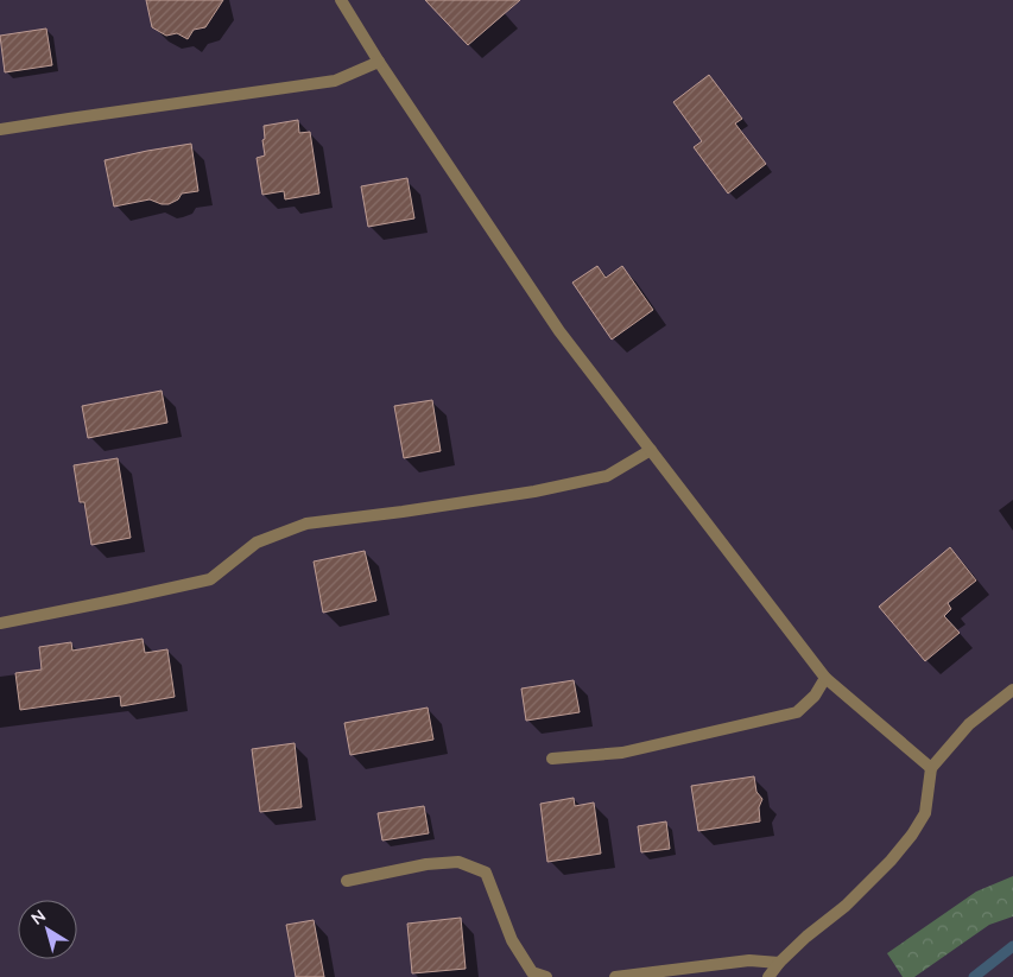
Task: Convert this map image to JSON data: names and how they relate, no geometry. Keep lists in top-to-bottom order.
{
  "north": "top left"
}
